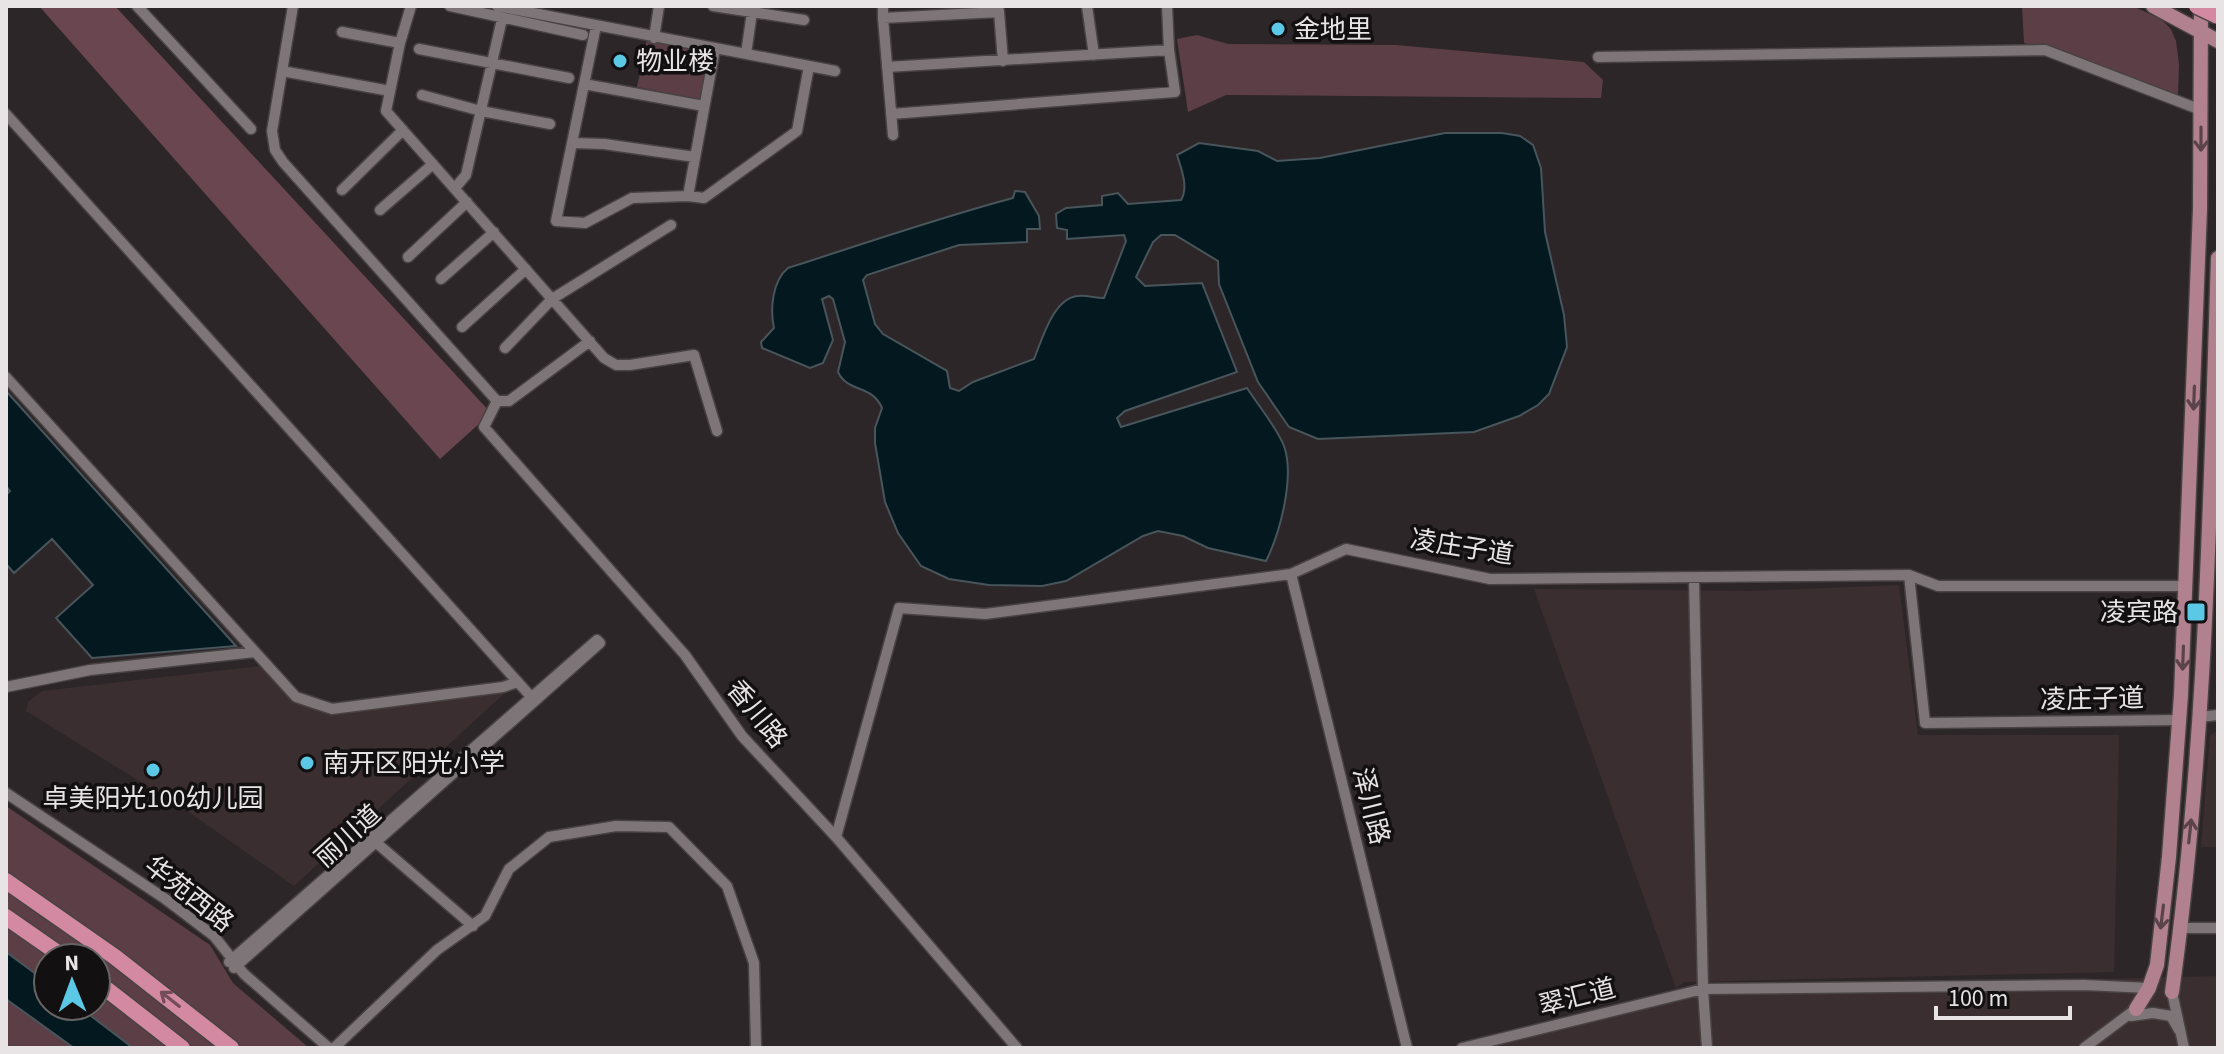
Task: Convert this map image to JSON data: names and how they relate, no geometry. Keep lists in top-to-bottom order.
{
  "streets": {
    "street": [
      "凌庄子道",
      "香川路",
      "泽川路",
      "丽川道",
      "华苑西路",
      "翠汇道"
    ]
  },
  "crossings": [
    ["凌庄子道", "香川路"],
    ["凌庄子道", "泽川路"],
    ["丽川道", "华苑西路"]
  ],
  "places": {
    "other": [
      "金地里",
      "物业楼",
      "南开区阳光小学",
      "卓美阳光100幼儿园"
    ],
    "transit": ["凌宾路"]
  },
  "scale_bar": "100 m",
  "north": "top"
}
